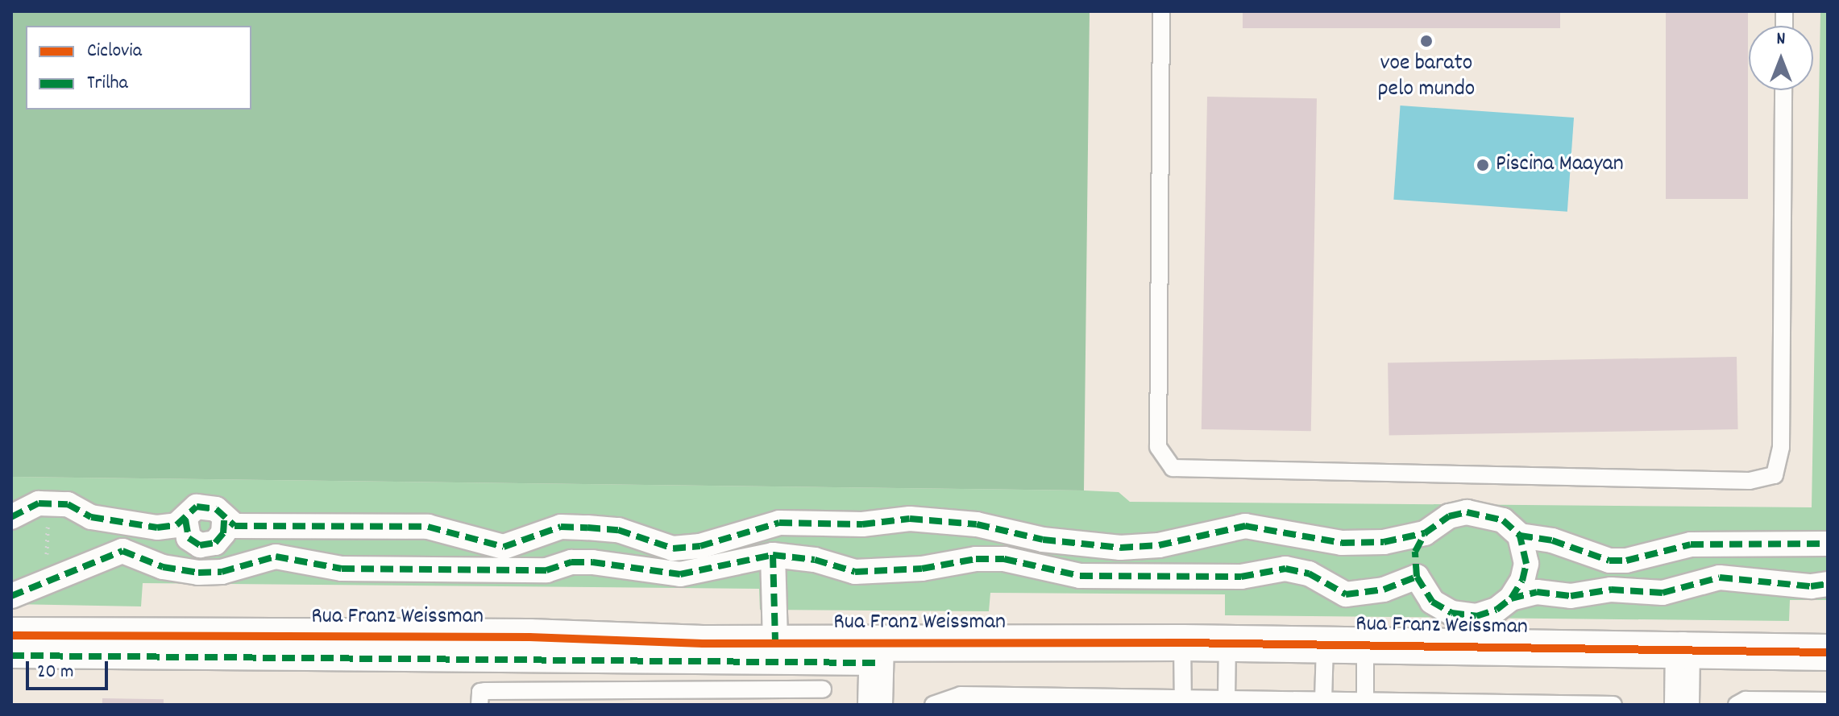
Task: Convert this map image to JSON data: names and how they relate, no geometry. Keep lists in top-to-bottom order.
{
  "streets": {
    "street": ["Rua Franz Weissman"]
  },
  "places": ["voe barato pelo mundo", "Piscina Maayan"],
  "legend": ["Ciclovia", "Trilha"],
  "scale_bar": "20 m",
  "north": "top"
}
